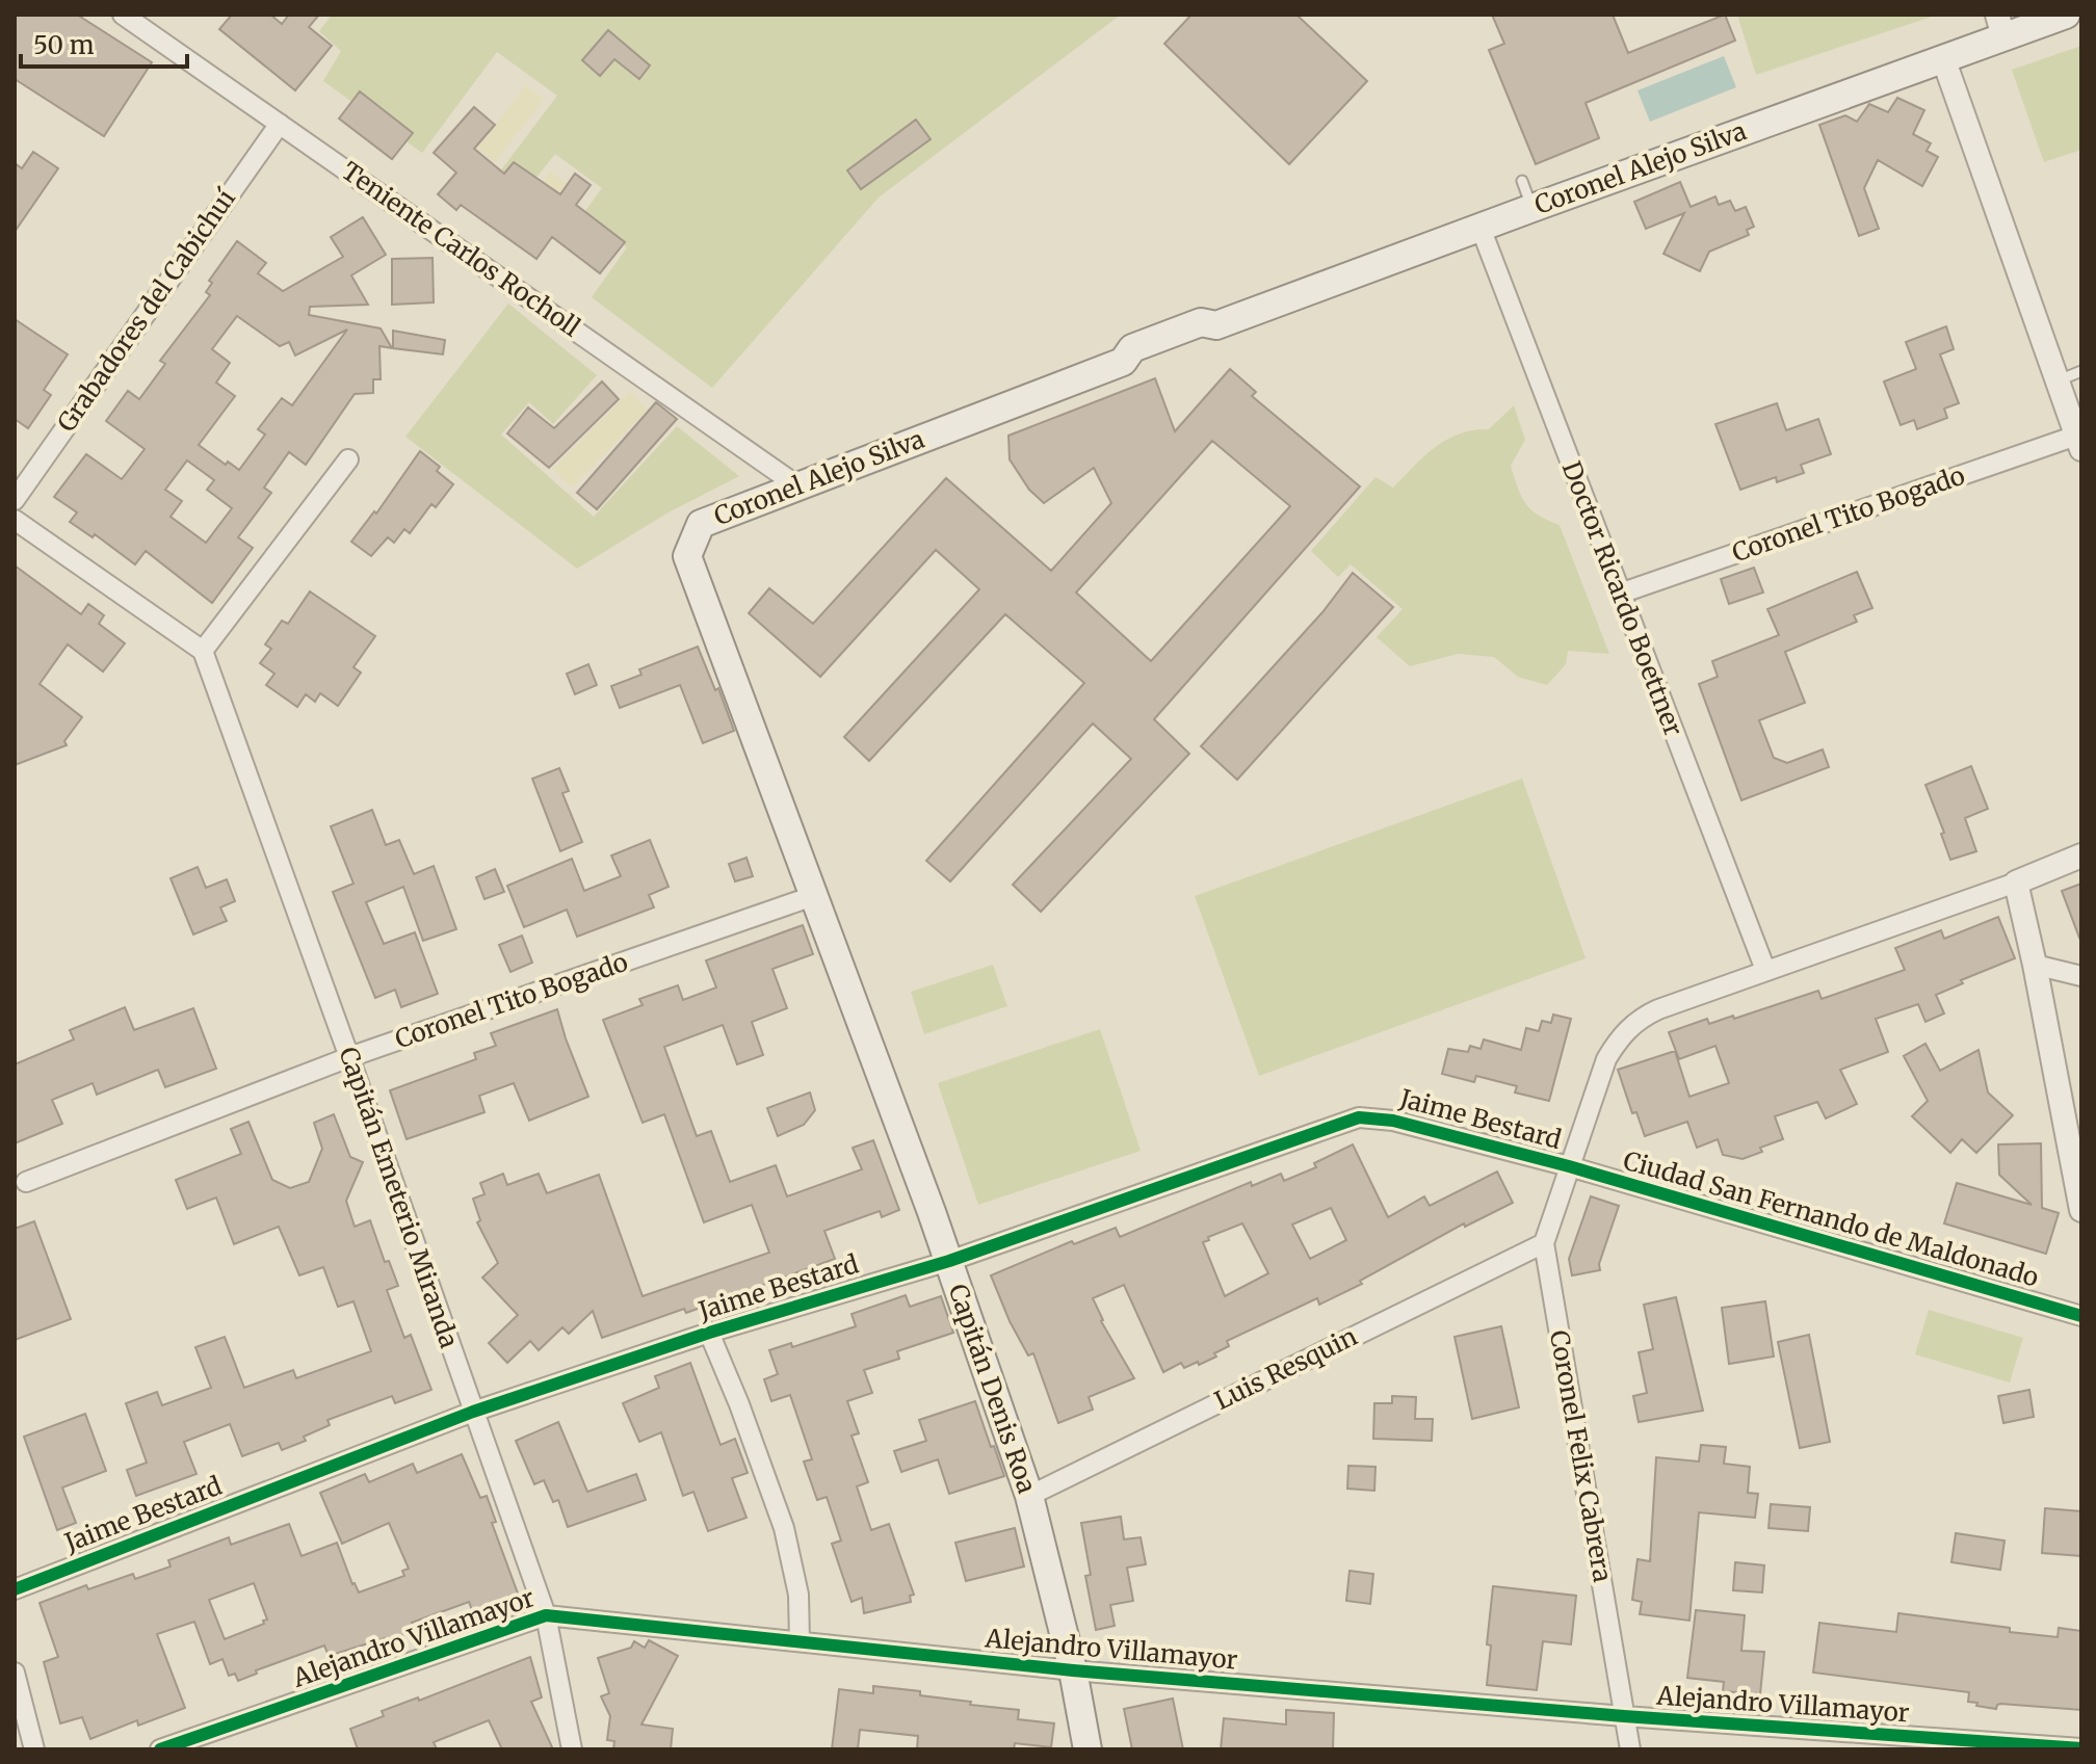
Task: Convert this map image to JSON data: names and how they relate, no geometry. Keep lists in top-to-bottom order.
{
  "streets": {
    "main road": ["Coronel Alejo Silva", "Capitán Denis Roa"],
    "street": [
      "Teniente Carlos Rocholl",
      "Grabadores del Cabichuí",
      "Coronel Tito Bogado",
      "Doctor Ricardo Boettner",
      "Jaime Bestard",
      "Capitán Emeterio Miranda",
      "Ciudad San Fernando de Maldonado",
      "Luis Resquin",
      "Coronel Felix Cabrera",
      "Alejandro Villamayor"
    ]
  },
  "crossings": [
    ["Coronel Alejo Silva", "Teniente Carlos Rocholl"],
    ["Coronel Alejo Silva", "Coronel Tito Bogado"],
    ["Coronel Alejo Silva", "Doctor Ricardo Boettner"],
    ["Coronel Alejo Silva", "Capitán Denis Roa"],
    ["Teniente Carlos Rocholl", "Grabadores del Cabichuí"],
    ["Coronel Tito Bogado", "Doctor Ricardo Boettner"],
    ["Coronel Tito Bogado", "Capitán Emeterio Miranda"],
    ["Coronel Tito Bogado", "Capitán Denis Roa"],
    ["Doctor Ricardo Boettner", "Jaime Bestard"],
    ["Jaime Bestard", "Capitán Emeterio Miranda"],
    ["Jaime Bestard", "Ciudad San Fernando de Maldonado"],
    ["Jaime Bestard", "Capitán Denis Roa"],
    ["Jaime Bestard", "Coronel Felix Cabrera"],
    ["Capitán Emeterio Miranda", "Alejandro Villamayor"],
    ["Ciudad San Fernando de Maldonado", "Coronel Felix Cabrera"],
    ["Luis Resquin", "Capitán Denis Roa"],
    ["Luis Resquin", "Coronel Felix Cabrera"],
    ["Capitán Denis Roa", "Alejandro Villamayor"],
    ["Coronel Felix Cabrera", "Alejandro Villamayor"]
  ],
  "scale_bar": "50 m"
}
